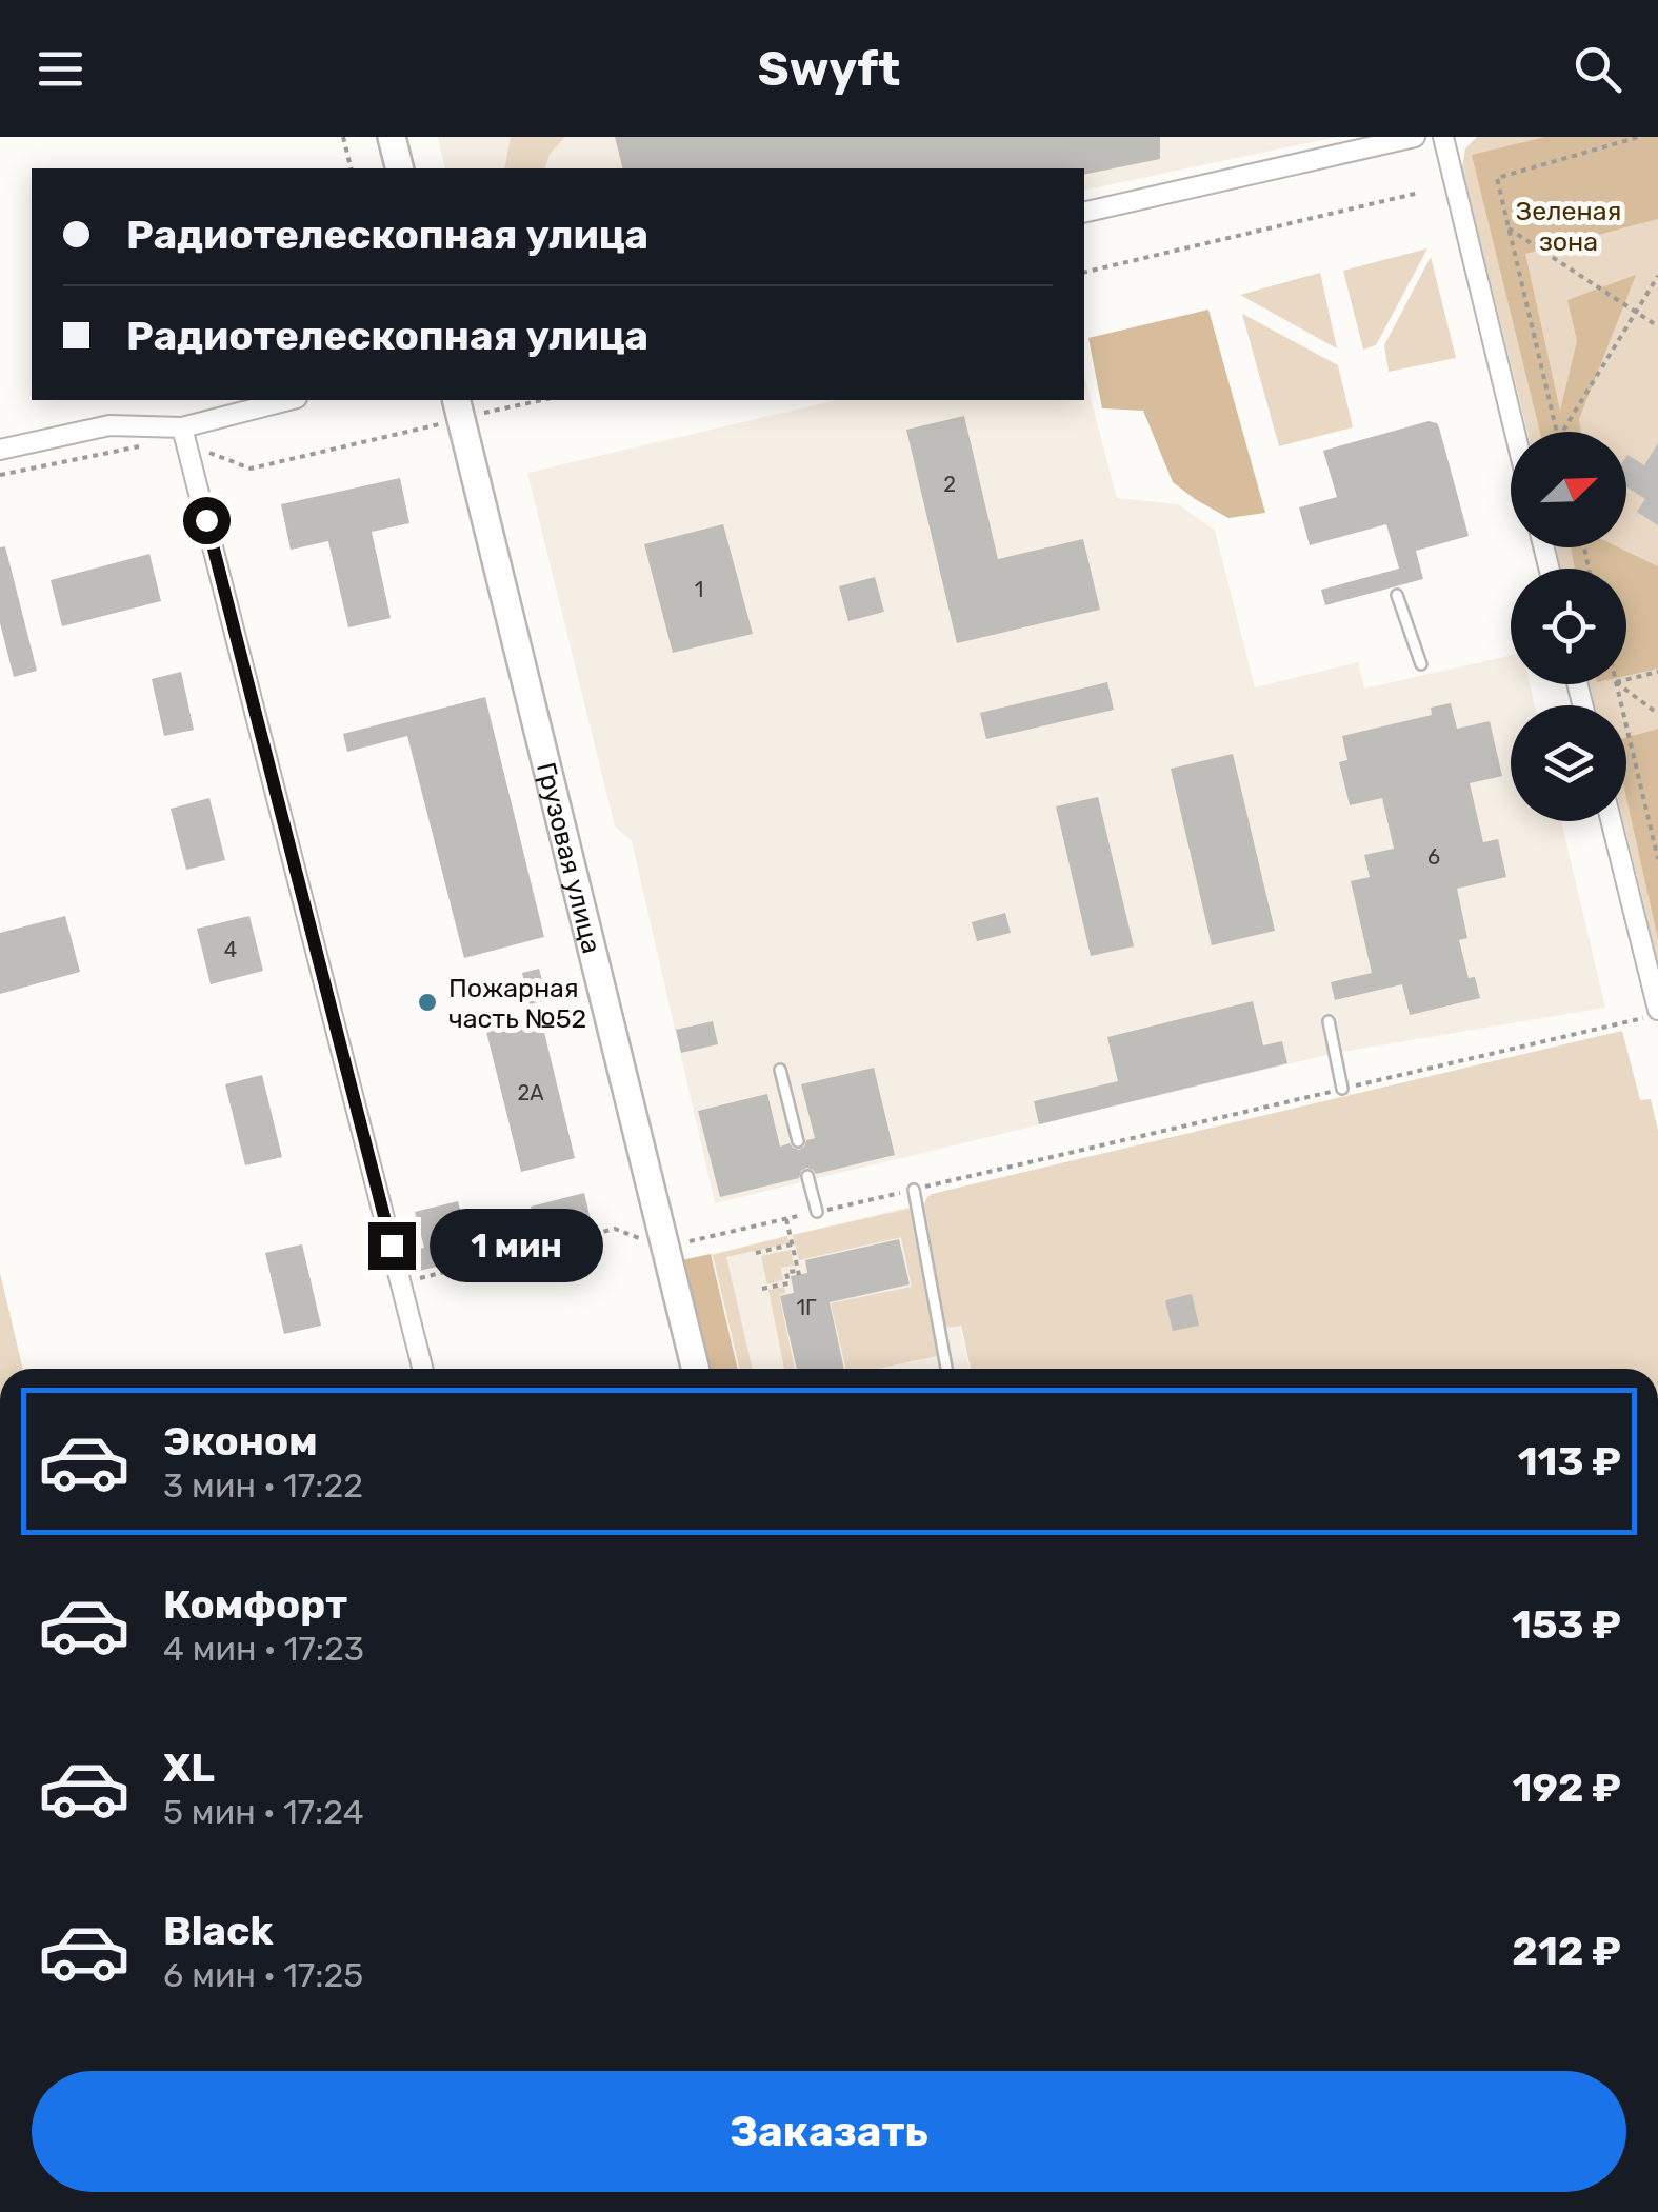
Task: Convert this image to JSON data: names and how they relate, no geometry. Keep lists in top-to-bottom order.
{
  "streets": {
    "street": ["Грузовая улица"]
  },
  "parks": ["Зеленая зона"],
  "places": ["Пожарная часть №52"],
  "house_numbers": [
    "2",
    "1",
    "6",
    "4",
    "2А",
    "1Г"
  ],
  "north": "top right",
  "page": {
    "header": "Swyft",
    "banner": ["Радиотелескопная улица", "Радиотелескопная улица"],
    "bubble": "1 мин",
    "list": [
      {
        "name": "Эконом",
        "note": "3 мин · 17:22",
        "value": "113 ₽"
      },
      {
        "name": "Комфорт",
        "note": "4 мин · 17:23",
        "value": "153 ₽"
      },
      {
        "name": "XL",
        "note": "5 мин · 17:24",
        "value": "192 ₽"
      },
      {
        "name": "Black",
        "note": "6 мин · 17:25",
        "value": "212 ₽"
      }
    ],
    "buttons": "Заказать"
  }
}
